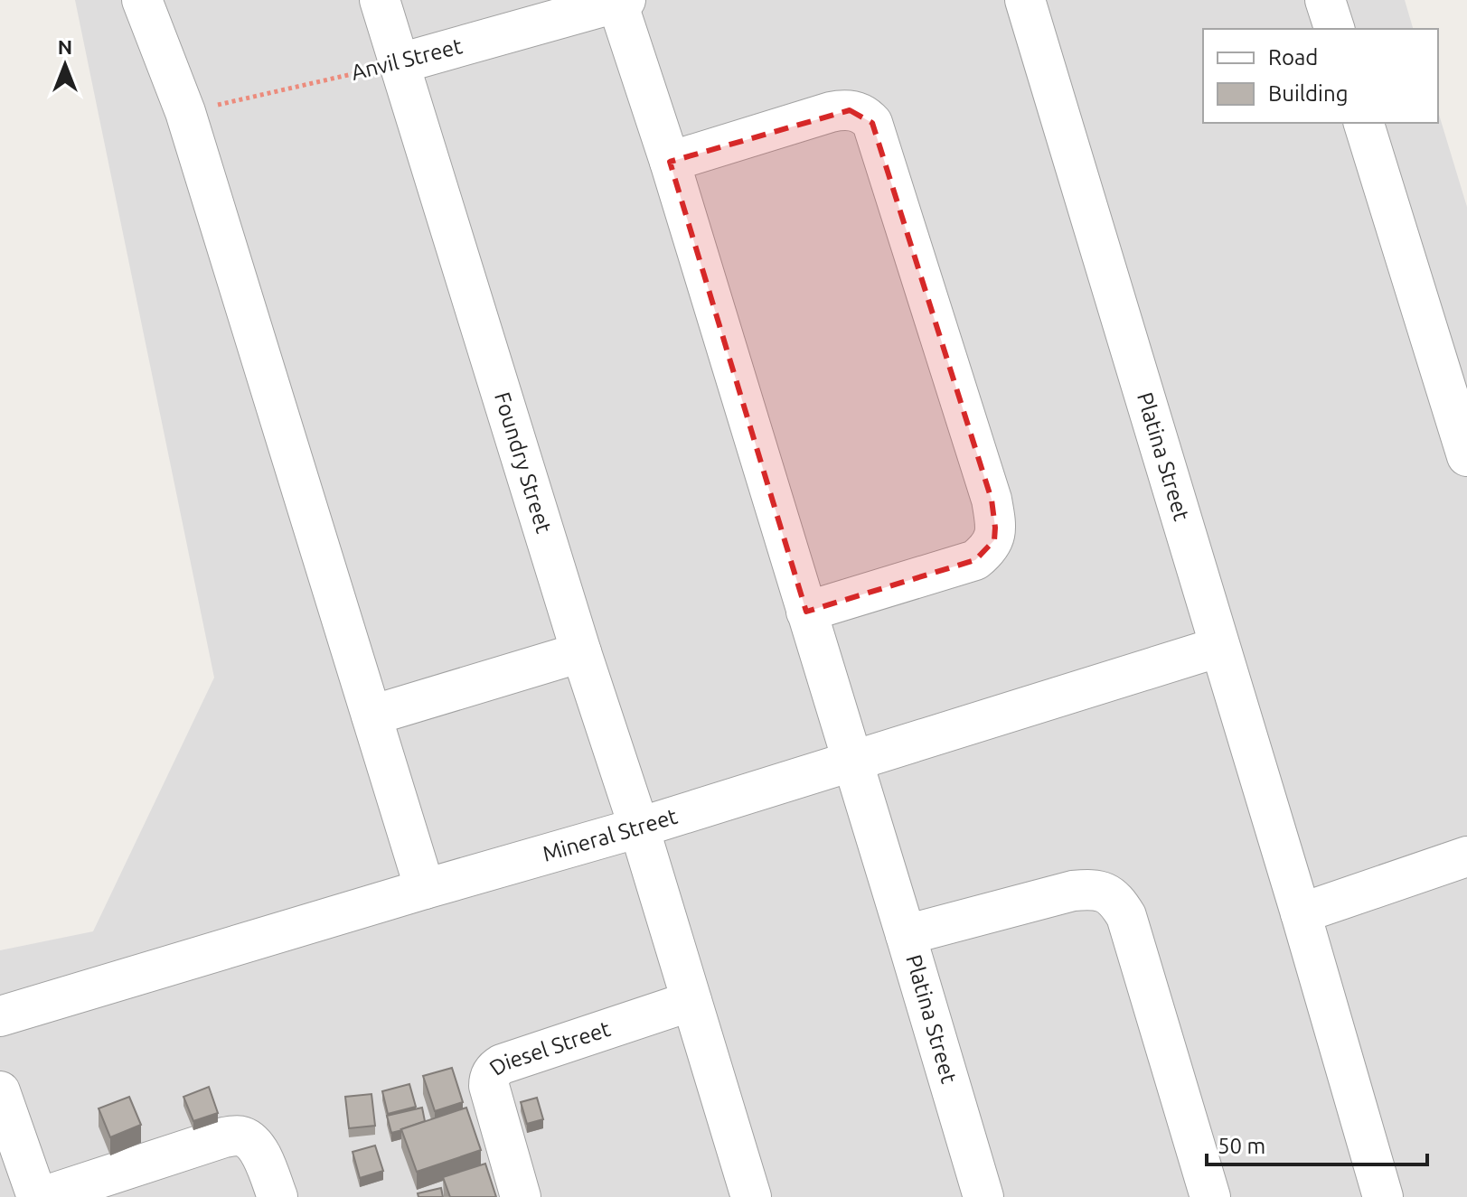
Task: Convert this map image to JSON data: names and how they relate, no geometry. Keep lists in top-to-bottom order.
{
  "streets": {
    "street": [
      "Anvil Street",
      "Platina Street",
      "Foundry Street",
      "Mineral Street",
      "Diesel Street"
    ]
  },
  "crossings": [
    ["Anvil Street", "Foundry Street"],
    ["Platina Street", "Mineral Street"],
    ["Foundry Street", "Mineral Street"]
  ],
  "legend": ["Road", "Building"],
  "scale_bar": "50 m",
  "north": "top"
}
